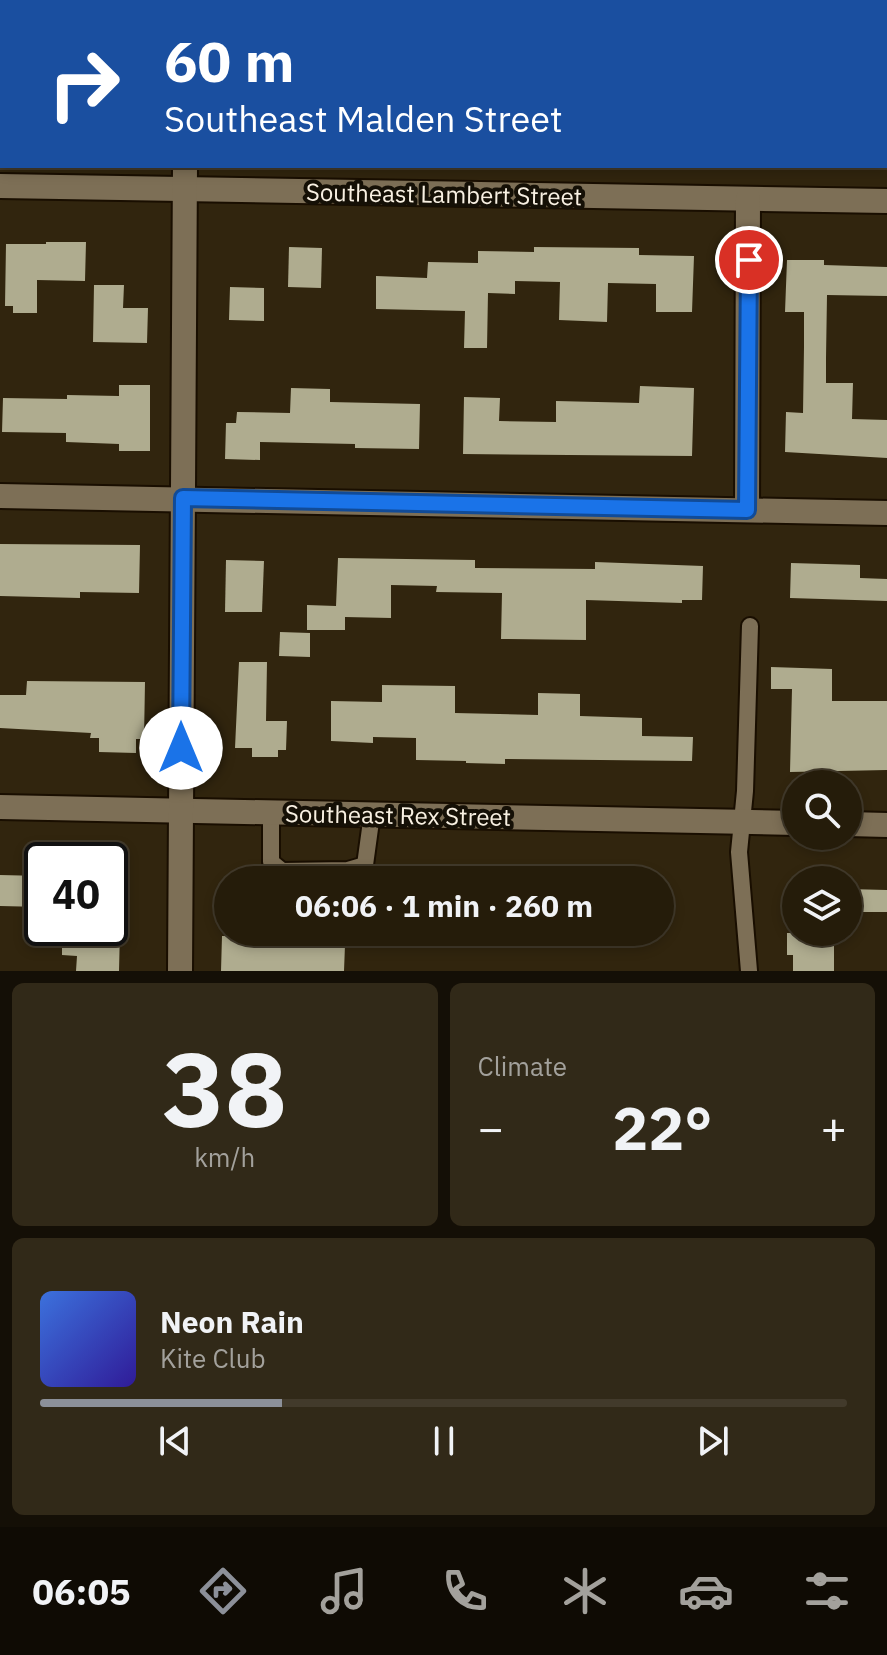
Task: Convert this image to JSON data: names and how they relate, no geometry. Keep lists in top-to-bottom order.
{
  "streets": {
    "street": ["Southeast Lambert Street", "Southeast Rex Street"]
  },
  "page": {
    "turn": ["60 m", "Southeast Malden Street"],
    "limit": "40",
    "trip": "06:06 · 1 min · 260 m",
    "tile": [
      ["38", "km/h"],
      "Climate"
    ],
    "heat": ["−", "22°", "+"],
    "song": ["Neon Rain", "Kite Club"],
    "tabs": "06:05"
  }
}
